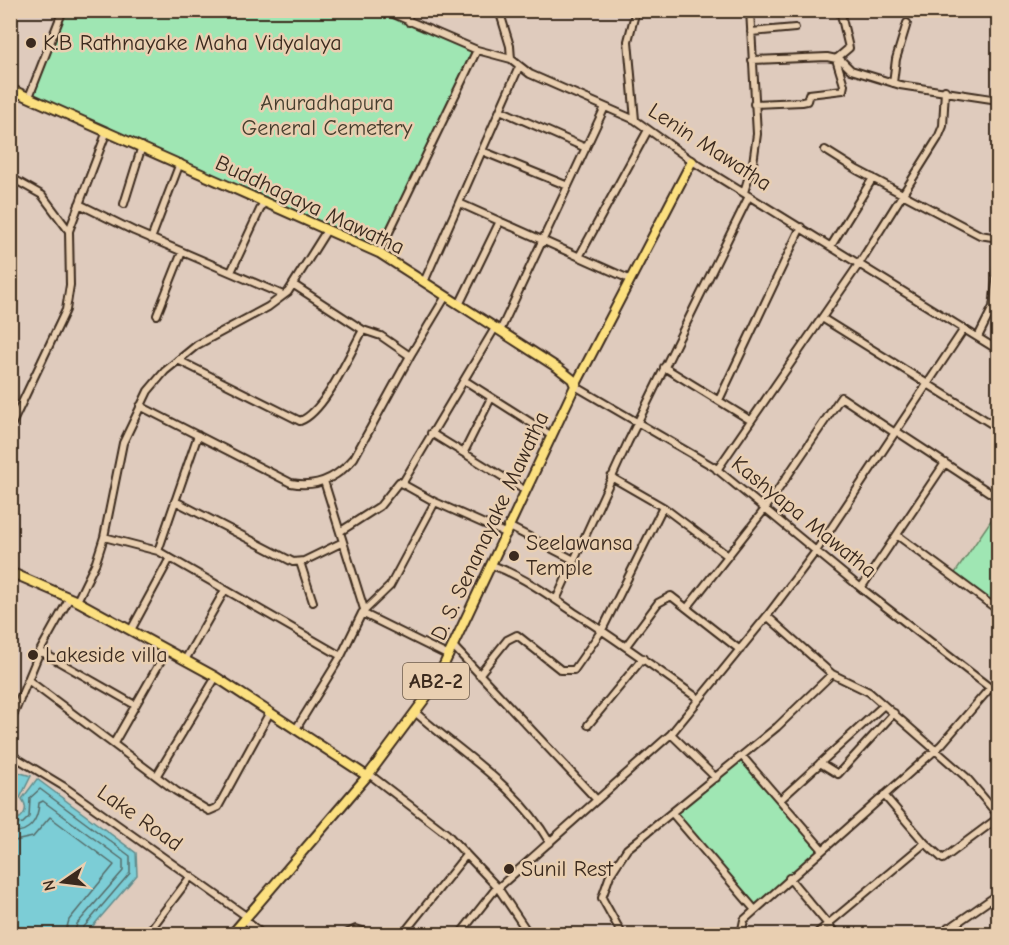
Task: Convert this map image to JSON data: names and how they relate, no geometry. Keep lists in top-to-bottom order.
{
  "streets": {
    "main road": ["Buddhagaya Mawatha", "D. S. Senanayake Mawatha", "AB2-2"],
    "street": ["Lenin Mawatha", "Kashyapa Mawatha", "Lake Road"]
  },
  "crossings": [
    ["Lenin Mawatha", "D. S. Senanayake Mawatha"],
    ["Buddhagaya Mawatha", "Kashyapa Mawatha"],
    ["Buddhagaya Mawatha", "D. S. Senanayake Mawatha"],
    ["Kashyapa Mawatha", "D. S. Senanayake Mawatha"],
    ["D. S. Senanayake Mawatha", "Lake Road"]
  ],
  "parks": ["Anuradhapura General Cemetery"],
  "places": [
    "K.B Rathnayake Maha Vidyalaya",
    "Seelawansa Temple",
    "Lakeside villa",
    "Sunil Rest"
  ],
  "north": "left"
}
